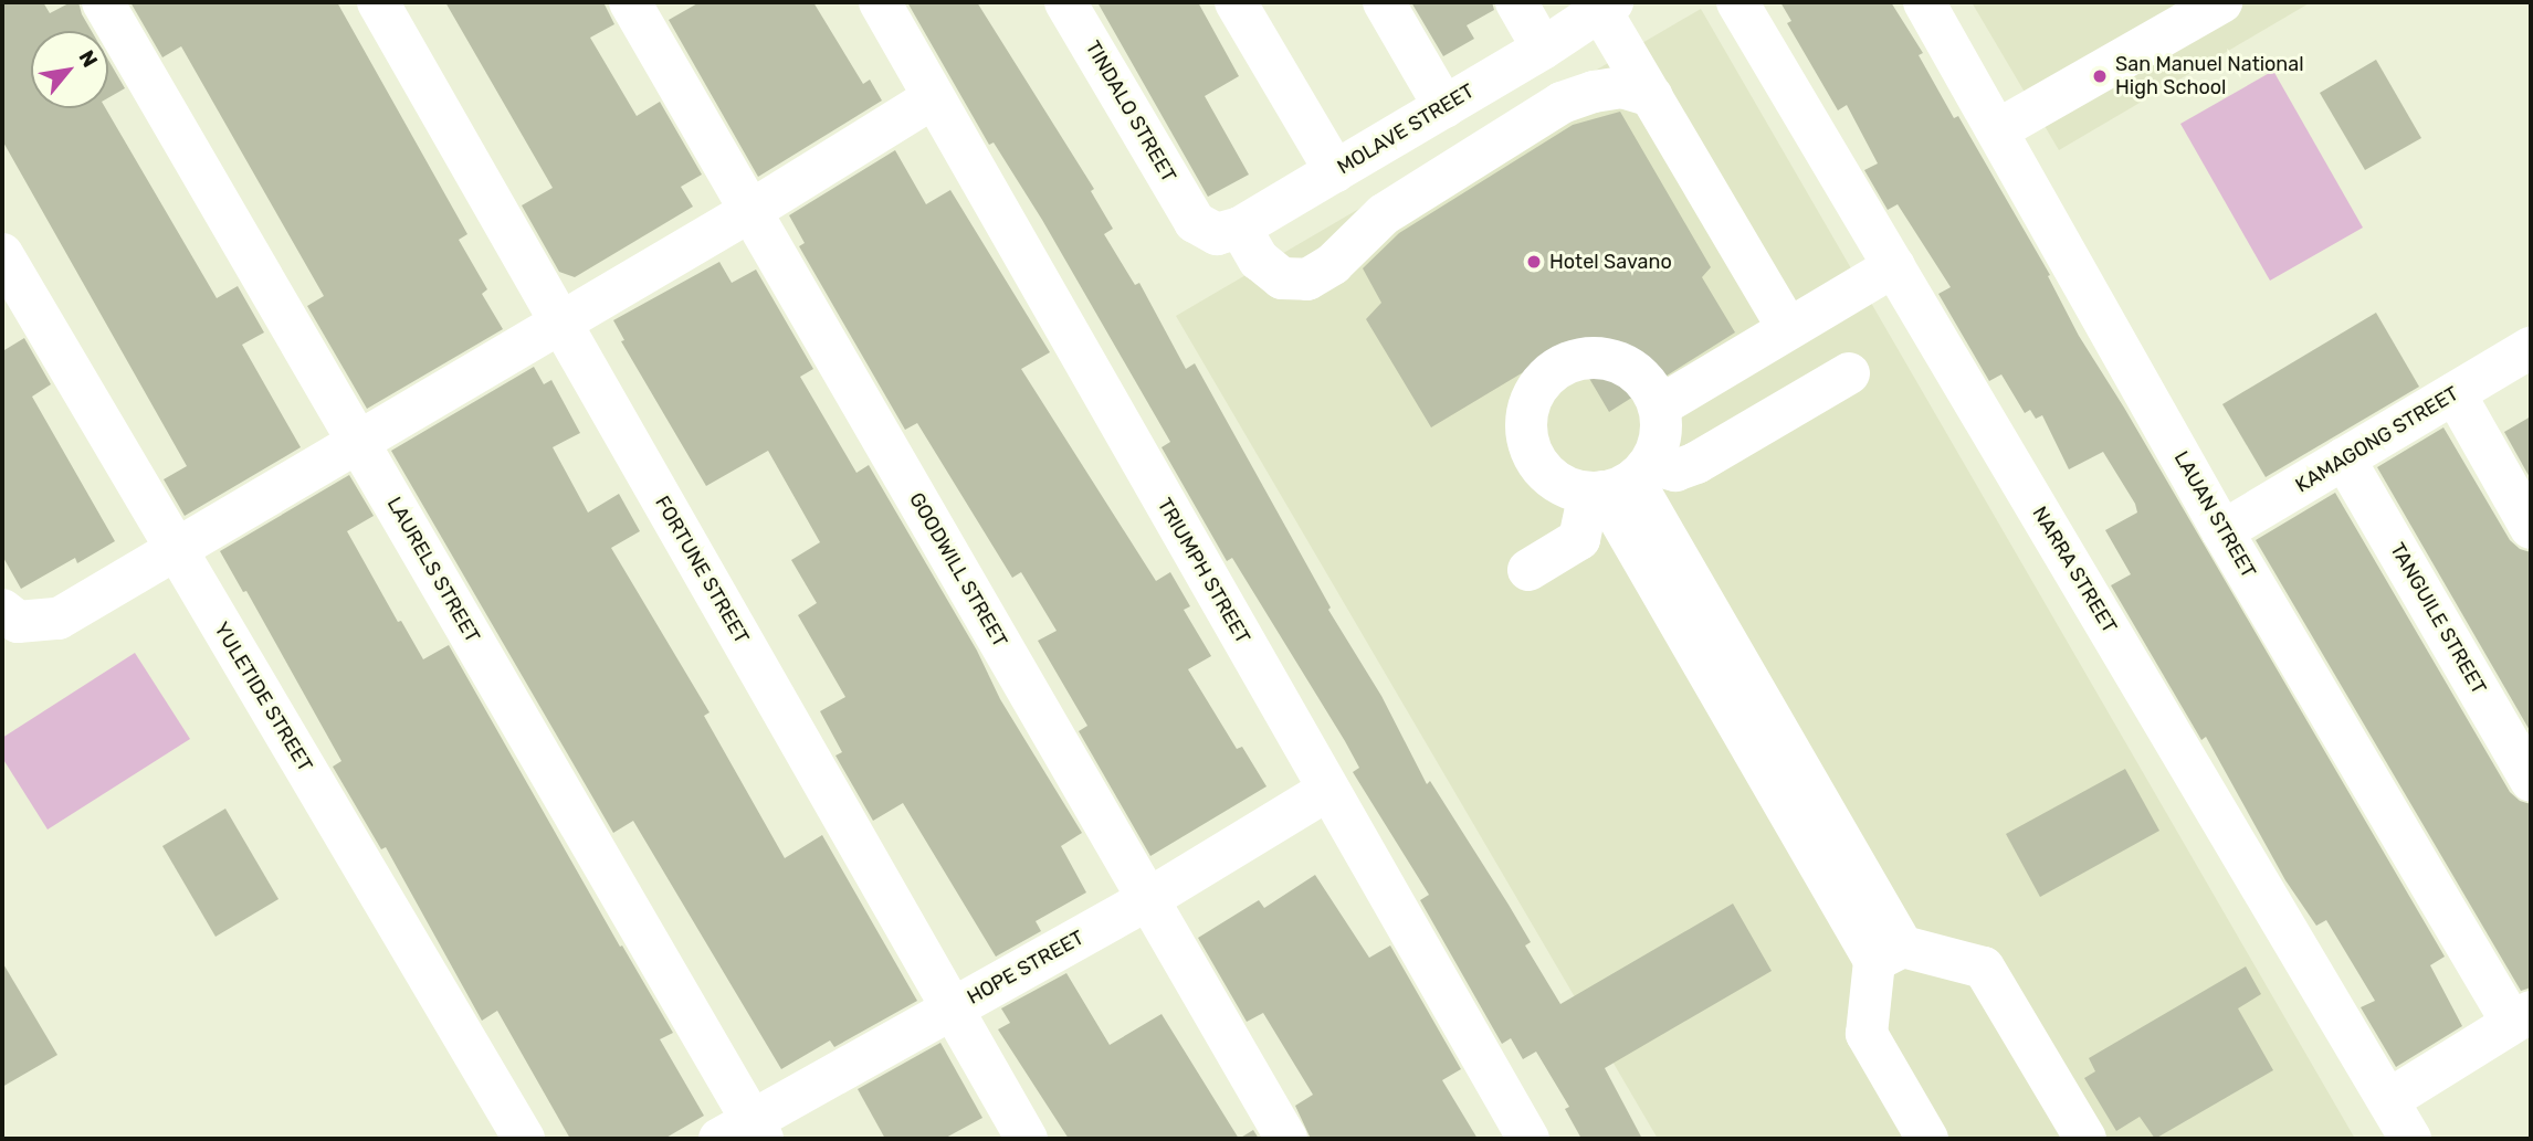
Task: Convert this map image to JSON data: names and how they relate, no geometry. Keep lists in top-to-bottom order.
{
  "streets": {
    "street": [
      "TINDALO STREET",
      "MOLAVE STREET",
      "KAMAGONG STREET",
      "LAUAN STREET",
      "LAURELS STREET",
      "FORTUNE STREET",
      "GOODWILL STREET",
      "NARRA STREET",
      "TRIUMPH STREET",
      "TANGUILE STREET",
      "YULETIDE STREET",
      "HOPE STREET"
    ]
  },
  "crossings": [
    ["TINDALO STREET", "MOLAVE STREET"],
    ["KAMAGONG STREET", "LAUAN STREET"],
    ["KAMAGONG STREET", "TANGUILE STREET"],
    ["LAURELS STREET", "HOPE STREET"],
    ["FORTUNE STREET", "HOPE STREET"],
    ["GOODWILL STREET", "HOPE STREET"],
    ["TRIUMPH STREET", "HOPE STREET"]
  ],
  "places": ["San Manuel National High School", "Hotel Savano"],
  "north": "top right"
}
